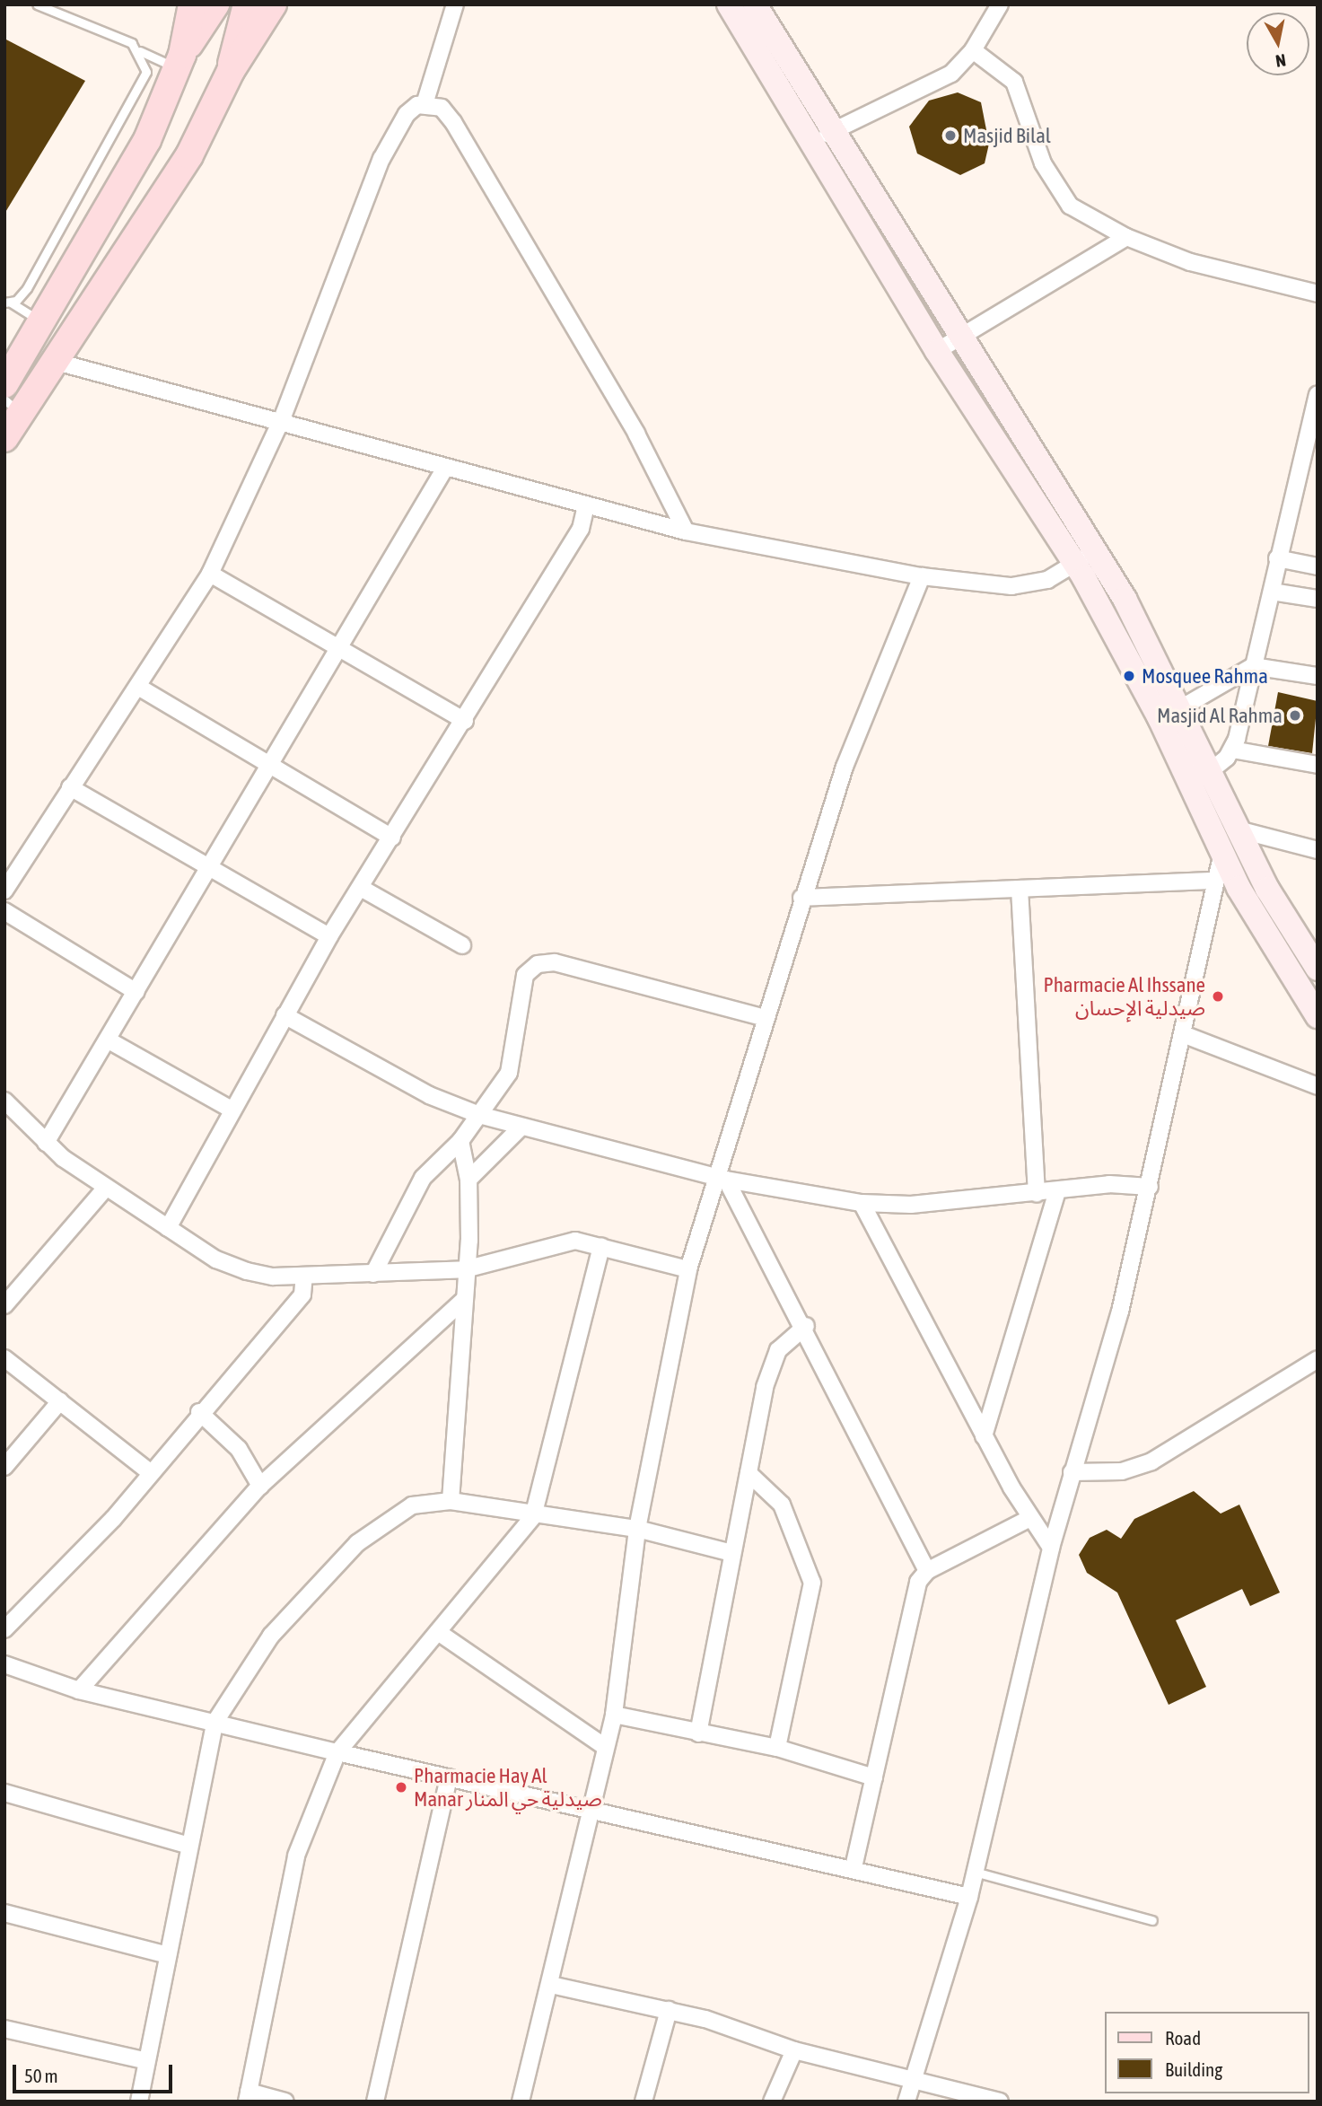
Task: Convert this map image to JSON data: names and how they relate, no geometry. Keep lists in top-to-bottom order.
{
  "places": [
    "Masjid Bilal",
    "Mosquee Rahma",
    "Masjid Al Rahma",
    "Pharmacie Al Ihssane صيدلية الإحسان",
    "Pharmacie Hay Al Manar صيدلية حي المنار"
  ],
  "legend": ["Road", "Building"],
  "scale_bar": "50 m",
  "north": "bottom"
}
